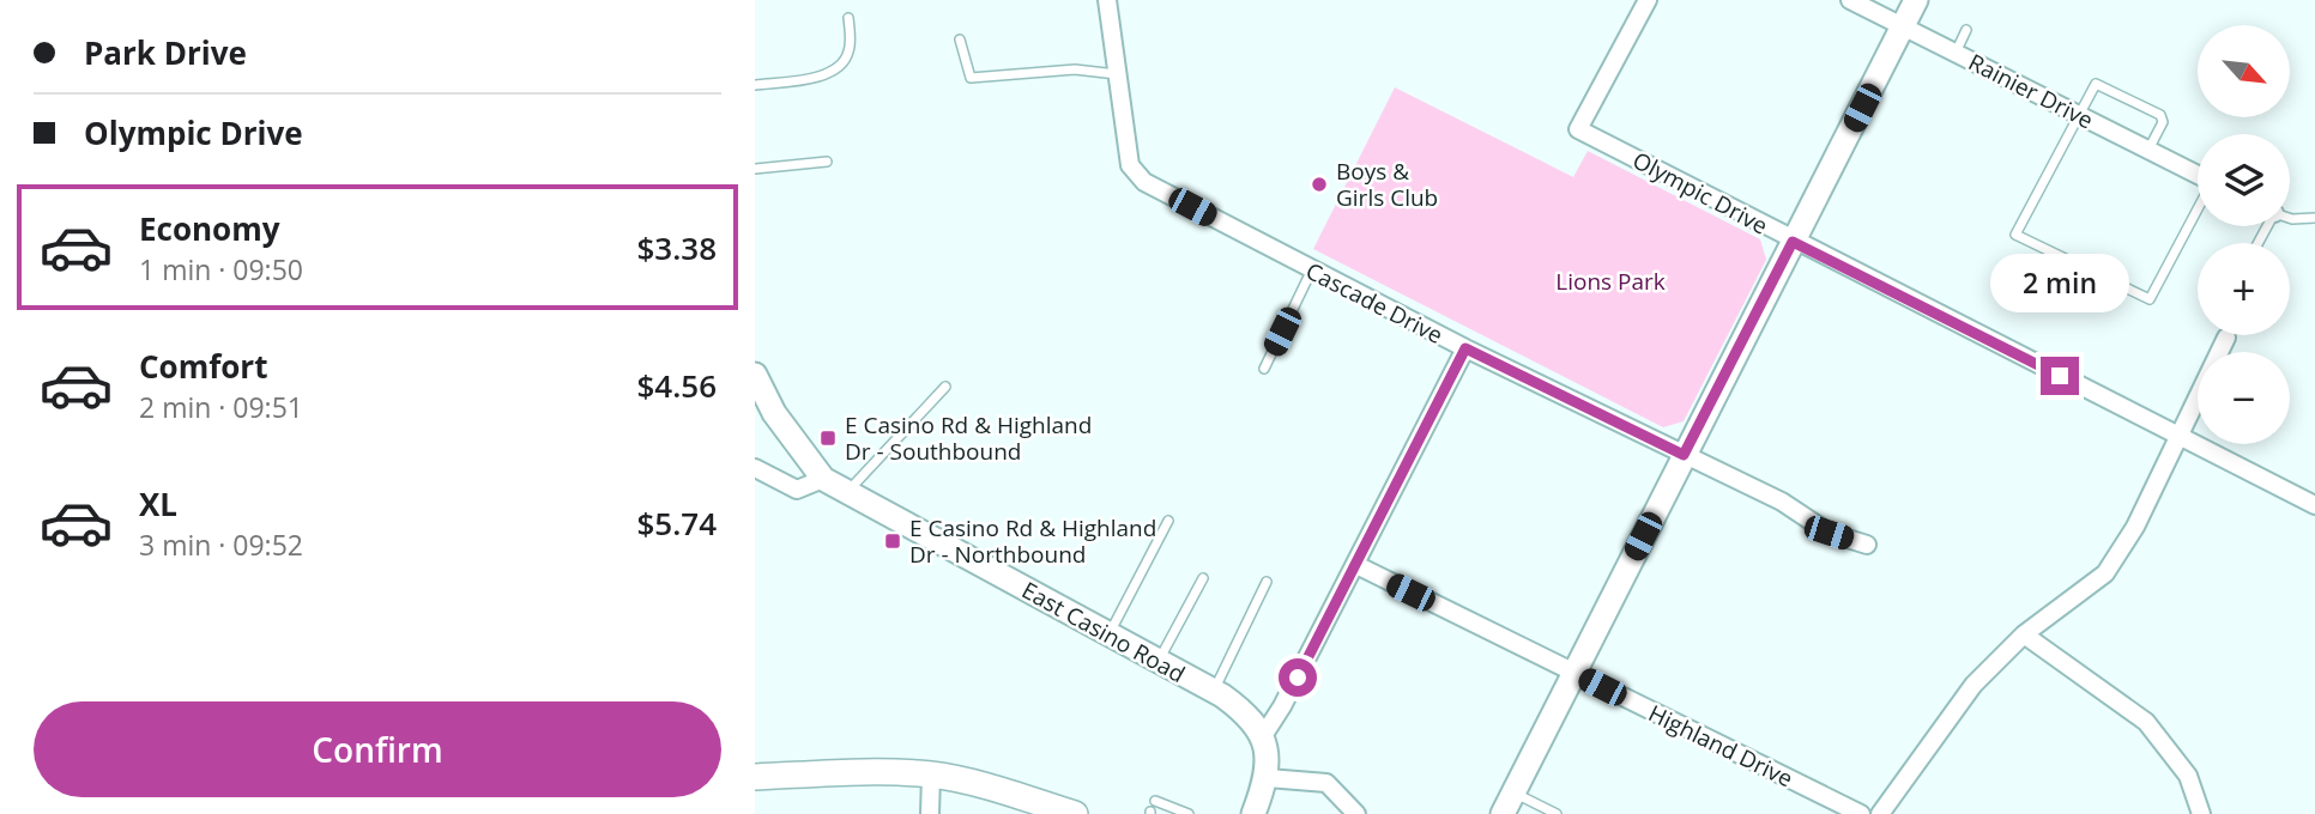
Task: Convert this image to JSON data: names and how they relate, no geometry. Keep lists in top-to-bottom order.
{
  "streets": {
    "street": [
      "Rainier Drive",
      "Olympic Drive",
      "Cascade Drive",
      "East Casino Road",
      "Highland Drive"
    ]
  },
  "parks": ["Lions Park"],
  "places": {
    "other": ["Boys & Girls Club"],
    "transit": ["E Casino Rd & Highland Dr - Southbound", "E Casino Rd & Highland Dr - Northbound"]
  },
  "north": "bottom right",
  "page": {
    "banner": ["Park Drive", "Olympic Drive"],
    "map_buttons": ["+", "−"],
    "list": [
      {
        "name": "Economy",
        "note": "1 min · 09:50",
        "value": "$3.38"
      },
      {
        "name": "Comfort",
        "note": "2 min · 09:51",
        "value": "$4.56"
      },
      {
        "name": "XL",
        "note": "3 min · 09:52",
        "value": "$5.74"
      }
    ],
    "bubble": "2 min",
    "buttons": "Confirm"
  }
}
